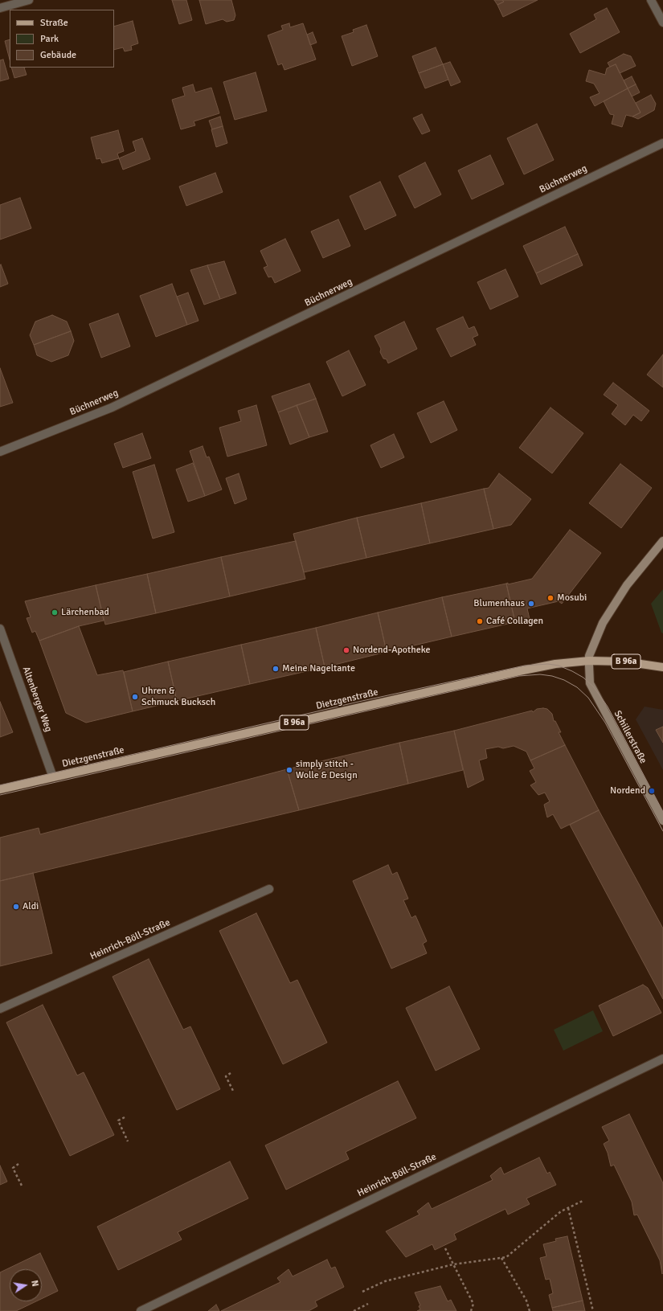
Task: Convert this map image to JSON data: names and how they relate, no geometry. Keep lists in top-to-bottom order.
{
  "streets": {
    "main road": ["B 96a", "Dietzgenstraße"],
    "street": [
      "Büchnerweg",
      "Altenberger Weg",
      "Schillerstraße",
      "Heinrich-Böll-Straße"
    ]
  },
  "crossings": [
    ["Altenberger Weg", "Dietzgenstraße"],
    ["Dietzgenstraße", "Schillerstraße"]
  ],
  "places": [
    "Mosubi",
    "Blumenhaus",
    "Lärchenbad",
    "Café Collagen",
    "Nordend-Apotheke",
    "Meine Nageltante",
    "Uhren & Schmuck Bucksch",
    "simply stitch - Wolle & Design",
    "Nordend",
    "Aldi"
  ],
  "legend": ["Straße", "Park", "Gebäude"],
  "north": "right"
}
